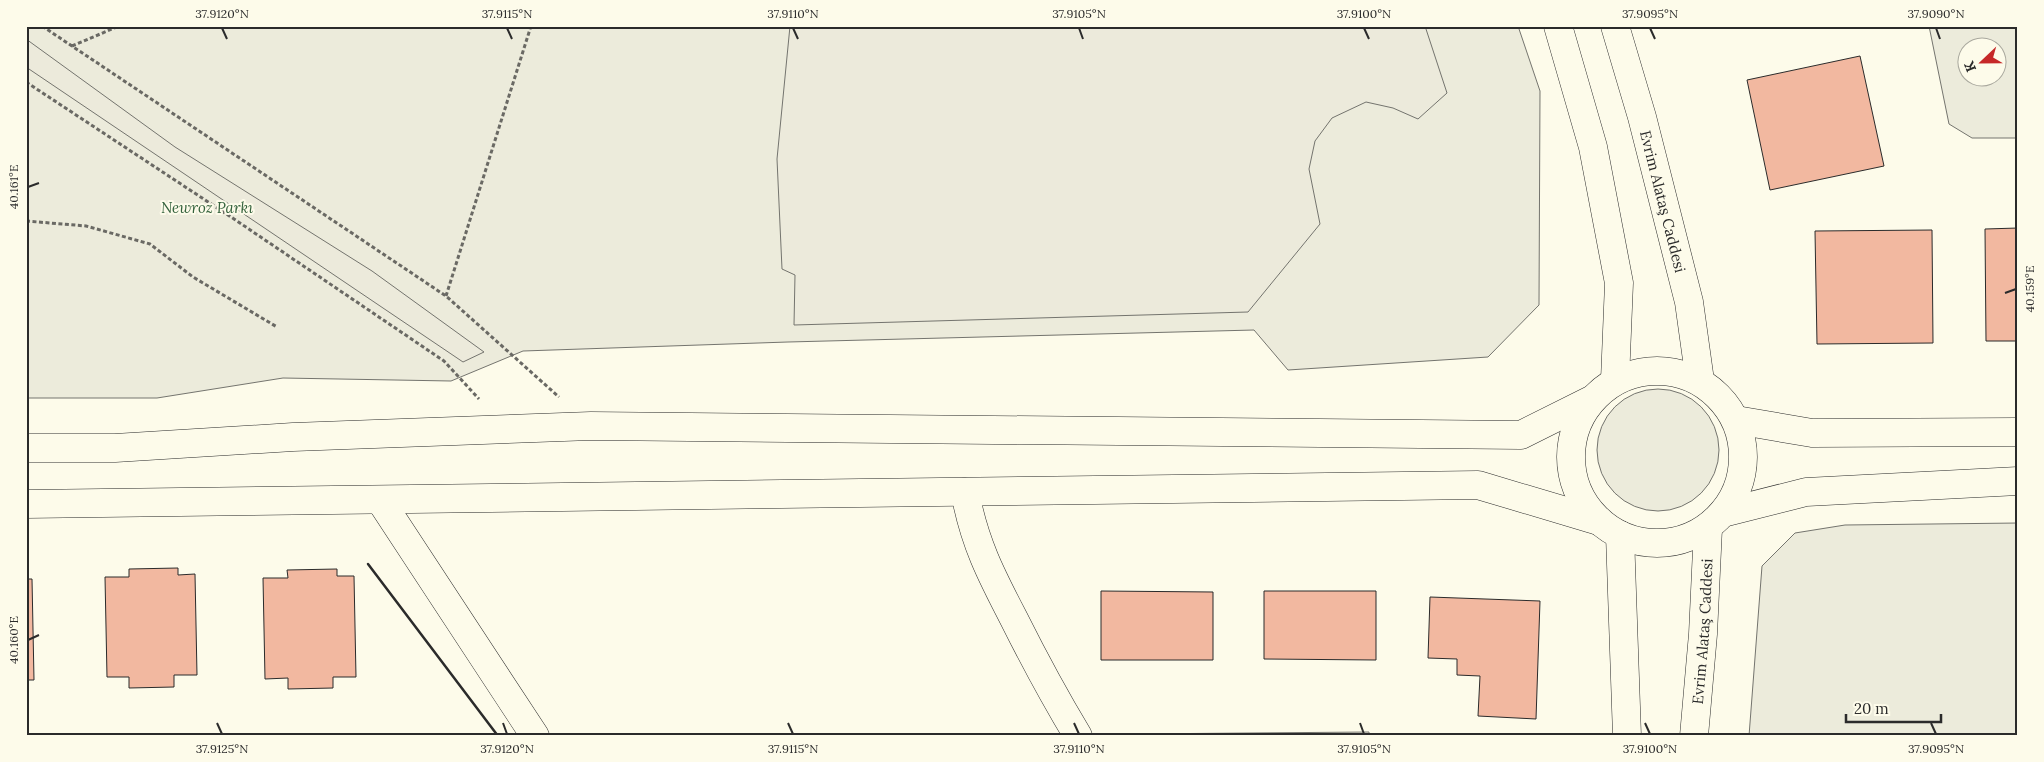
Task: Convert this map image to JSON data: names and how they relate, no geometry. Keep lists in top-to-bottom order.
{
  "streets": {
    "main road": ["Evrim Alataş Caddesi"]
  },
  "parks": ["Newroz Parkı"],
  "scale_bar": "20 m",
  "north": "left",
  "coordinates": [
    "37.9120°N",
    "37.9115°N",
    "37.9110°N",
    "37.9105°N",
    "37.9100°N",
    "37.9095°N",
    "37.9090°N",
    "40.161°E",
    "40.159°E",
    "40.160°E",
    "37.9125°N"
  ]
}
